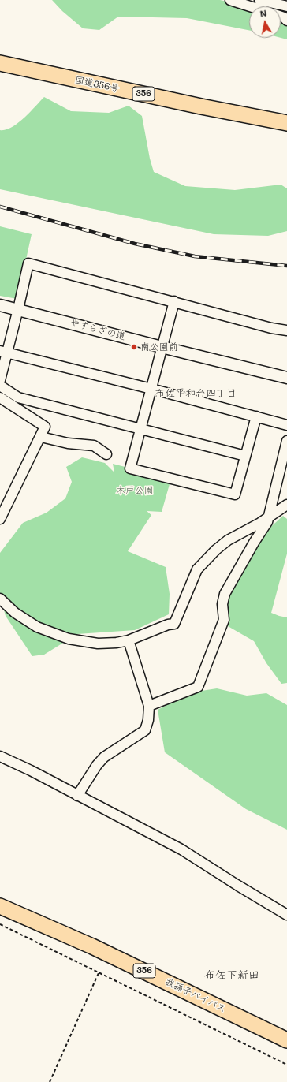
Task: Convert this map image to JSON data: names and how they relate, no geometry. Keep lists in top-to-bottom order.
{
  "streets": {
    "highway": ["国道356号", "356", "我孫子バイパス"],
    "street": ["やすらぎの道"]
  },
  "districts": ["布佐平和台四丁目", "布佐下新田"],
  "parks": ["木戸公園"],
  "places": ["南公園前"],
  "north": "top"
}
